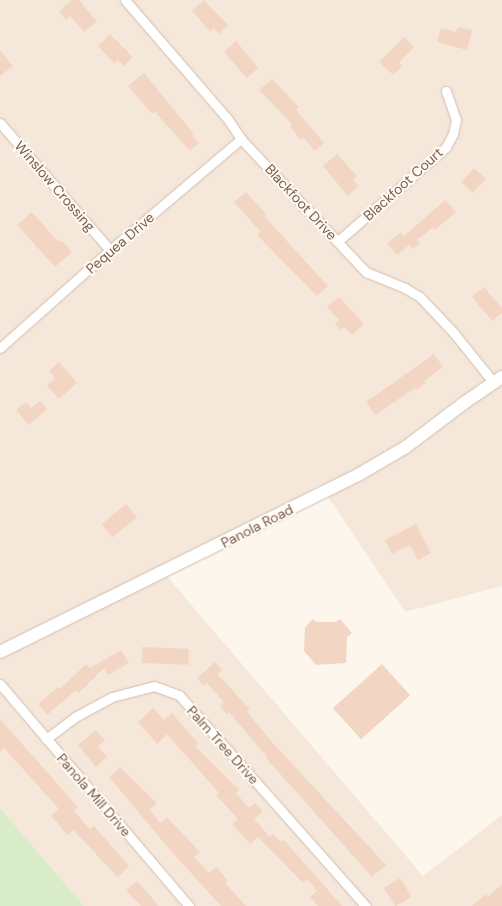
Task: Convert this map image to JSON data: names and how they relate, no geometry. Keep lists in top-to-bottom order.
{
  "streets": {
    "main road": ["Panola Road"],
    "street": [
      "Blackfoot Court",
      "Winslow Crossing",
      "Blackfoot Drive",
      "Pequea Drive",
      "Palm Tree Drive",
      "Panola Mill Drive"
    ]
  },
  "crossings": [
    ["Blackfoot Court", "Blackfoot Drive"],
    ["Winslow Crossing", "Pequea Drive"],
    ["Blackfoot Drive", "Pequea Drive"],
    ["Blackfoot Drive", "Panola Road"],
    ["Palm Tree Drive", "Panola Mill Drive"]
  ]
}
